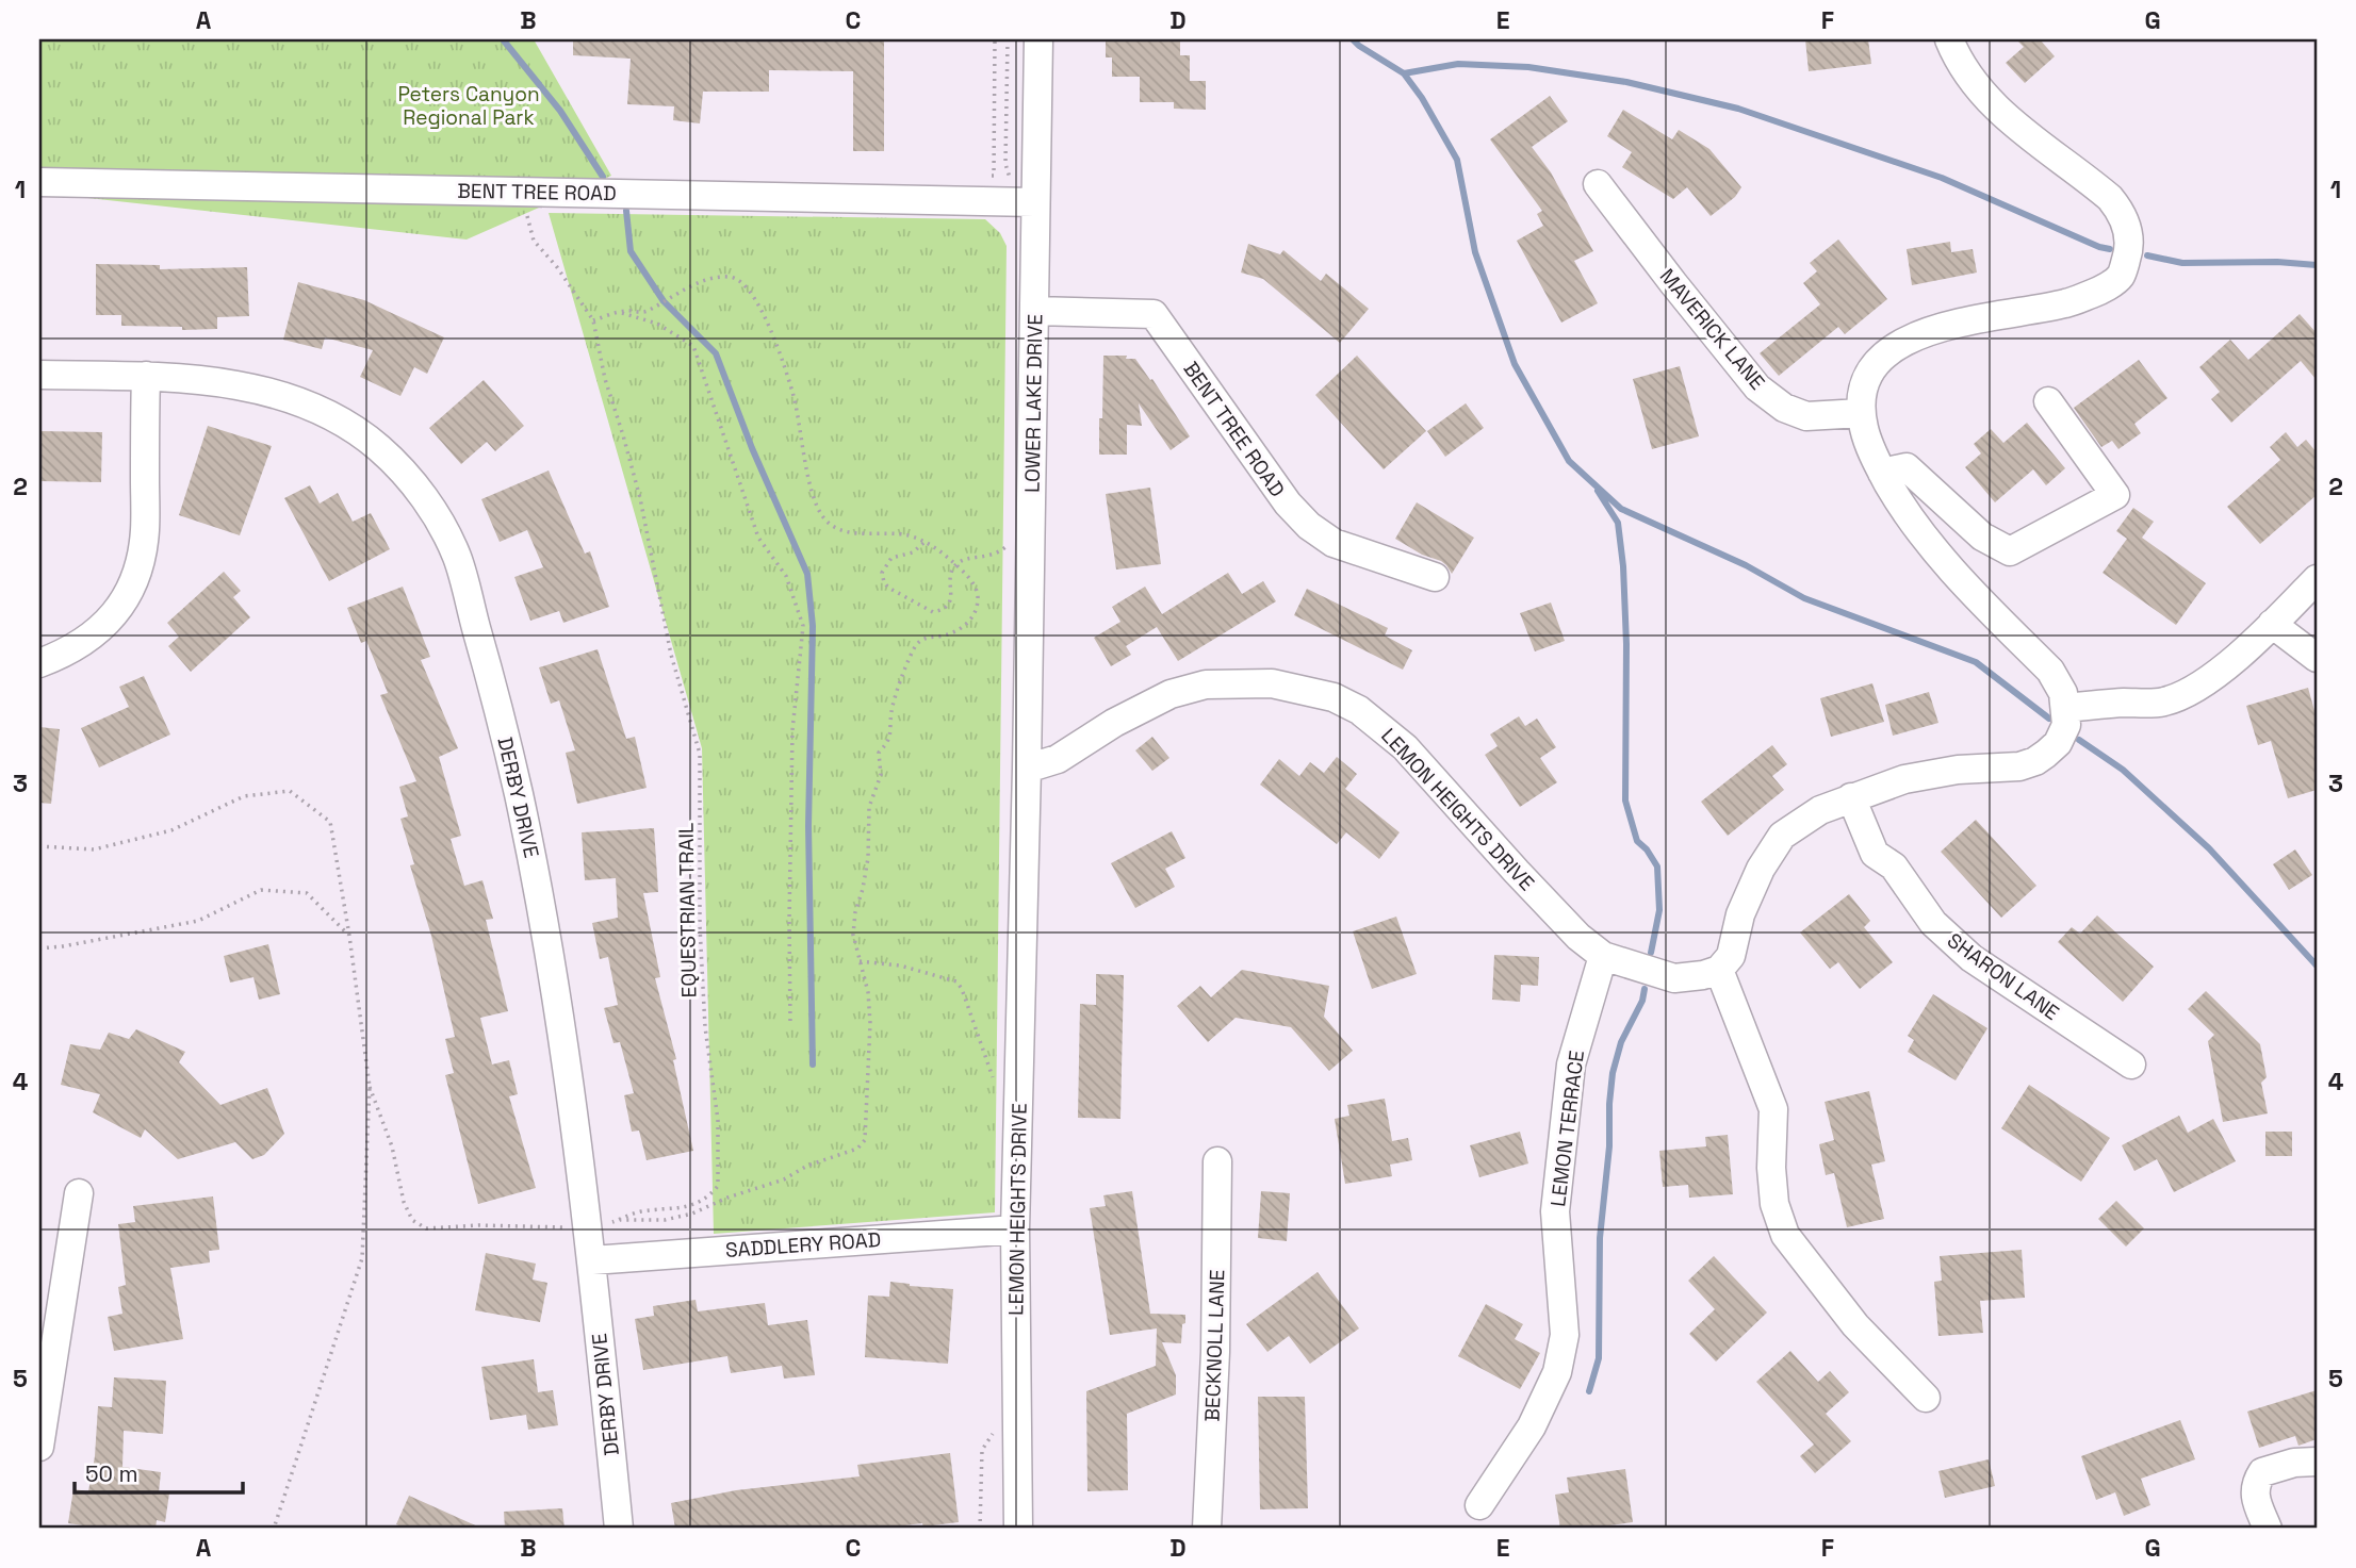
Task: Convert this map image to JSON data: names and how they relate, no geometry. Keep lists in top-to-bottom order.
{
  "streets": {
    "street": [
      "BENT TREE ROAD",
      "MAVERICK LANE",
      "LOWER LAKE DRIVE",
      "DERBY DRIVE",
      "LEMON HEIGHTS DRIVE",
      "SHARON LANE",
      "LEMON TERRACE",
      "SADDLERY ROAD",
      "BECKNOLL LANE"
    ],
    "path": ["EQUESTRIAN TRAIL"]
  },
  "crossings": [
    ["BENT TREE ROAD", "LOWER LAKE DRIVE"],
    ["LOWER LAKE DRIVE", "LEMON HEIGHTS DRIVE"],
    ["DERBY DRIVE", "EQUESTRIAN TRAIL"],
    ["DERBY DRIVE", "SADDLERY ROAD"],
    ["LEMON HEIGHTS DRIVE", "LEMON TERRACE"],
    ["LEMON HEIGHTS DRIVE", "SADDLERY ROAD"]
  ],
  "parks": ["Peters Canyon Regional Park"],
  "scale_bar": "50 m",
  "grid": {
    "columns": [
      "A",
      "B",
      "C",
      "D",
      "E",
      "F",
      "G"
    ],
    "rows": [
      "1",
      "2",
      "3",
      "4",
      "5"
    ]
  }
}
